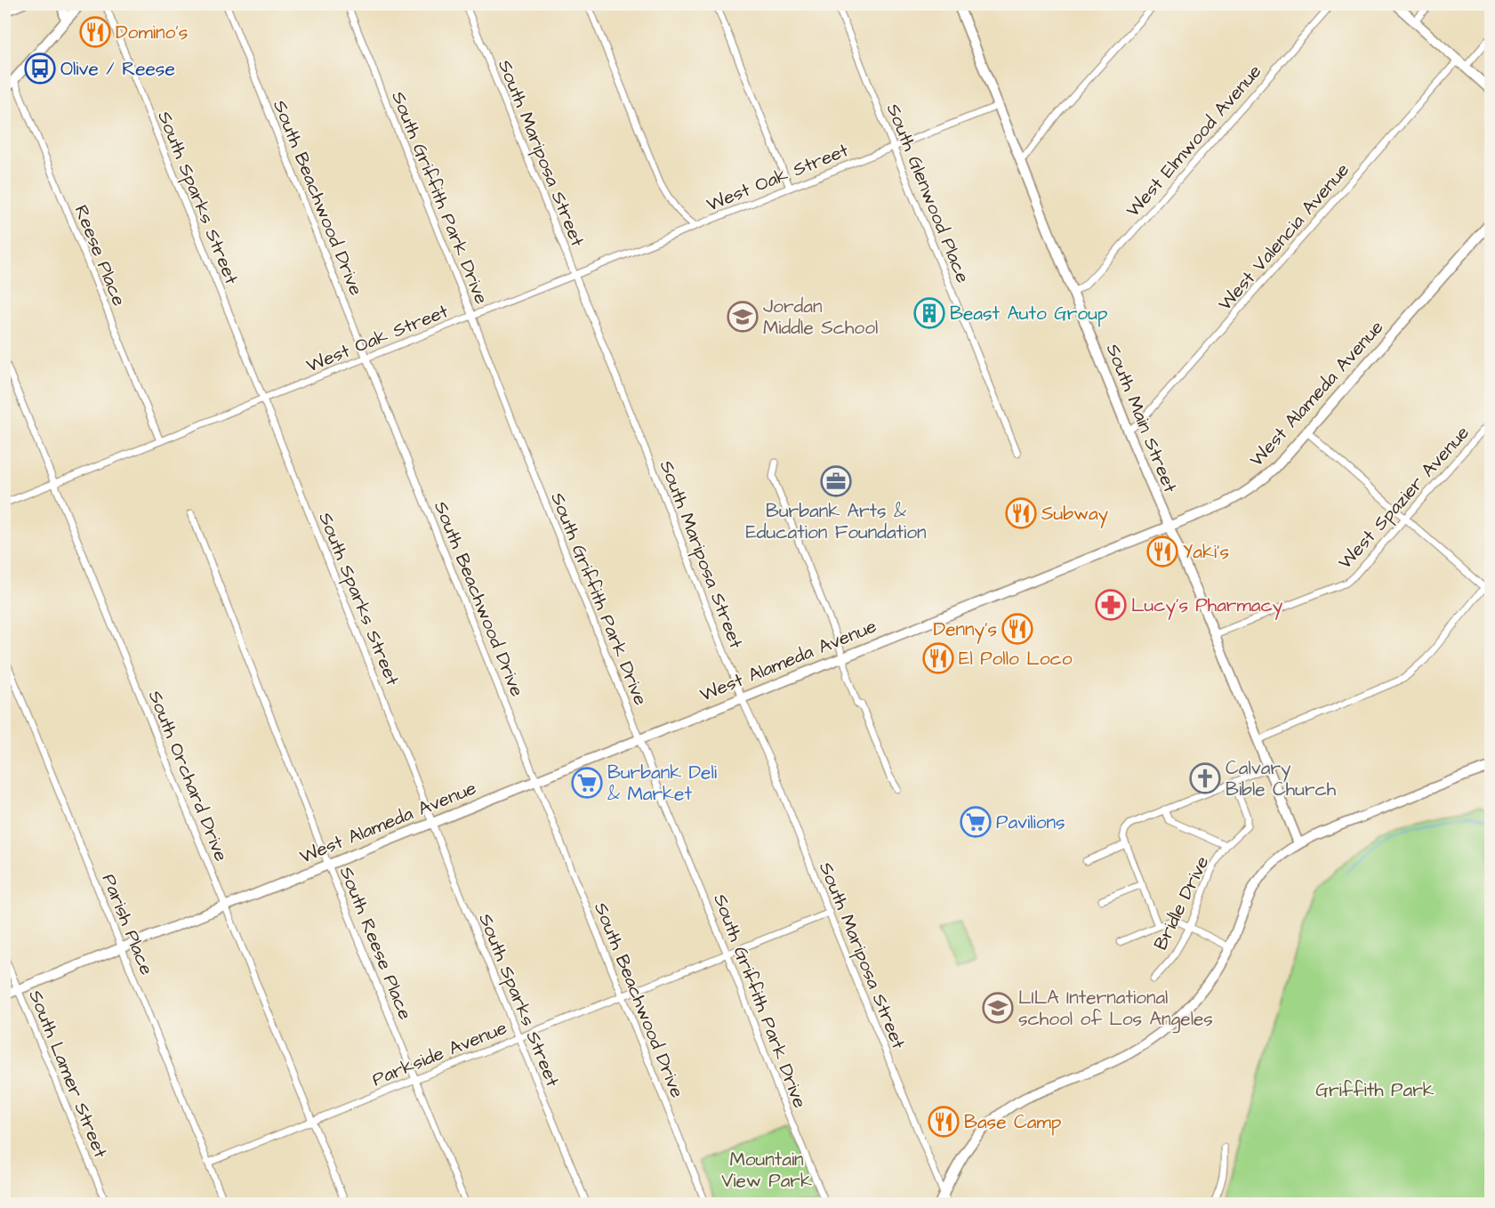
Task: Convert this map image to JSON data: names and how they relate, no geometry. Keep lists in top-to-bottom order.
{
  "streets": {
    "main road": ["West Alameda Avenue", "South Main Street"],
    "street": [
      "West Elmwood Avenue",
      "South Mariposa Street",
      "West Oak Street",
      "South Glenwood Place",
      "South Sparks Street",
      "South Beachwood Drive",
      "South Griffith Park Drive",
      "West Valencia Avenue",
      "Reese Place",
      "West Spazier Avenue",
      "South Orchard Drive",
      "Bridle Drive",
      "Parish Place",
      "South Reese Place",
      "Parkside Avenue",
      "South Lamer Street"
    ]
  },
  "crossings": [
    ["West Elmwood Avenue", "South Main Street"],
    ["South Mariposa Street", "West Oak Street"],
    ["South Mariposa Street", "West Alameda Avenue"],
    ["South Mariposa Street", "Parkside Avenue"],
    ["West Oak Street", "South Glenwood Place"],
    ["West Oak Street", "South Sparks Street"],
    ["West Oak Street", "South Beachwood Drive"],
    ["West Oak Street", "South Griffith Park Drive"],
    ["West Oak Street", "Reese Place"],
    ["West Oak Street", "South Main Street"],
    ["West Oak Street", "South Orchard Drive"],
    ["South Sparks Street", "West Alameda Avenue"],
    ["South Sparks Street", "Parkside Avenue"],
    ["South Beachwood Drive", "West Alameda Avenue"],
    ["South Beachwood Drive", "Parkside Avenue"],
    ["South Griffith Park Drive", "West Alameda Avenue"],
    ["South Griffith Park Drive", "Parkside Avenue"],
    ["West Valencia Avenue", "South Main Street"],
    ["West Alameda Avenue", "South Main Street"],
    ["West Alameda Avenue", "South Orchard Drive"],
    ["West Alameda Avenue", "Parish Place"],
    ["West Alameda Avenue", "South Reese Place"],
    ["West Alameda Avenue", "South Lamer Street"],
    ["South Main Street", "West Spazier Avenue"],
    ["South Orchard Drive", "Parkside Avenue"],
    ["Parish Place", "Parkside Avenue"],
    ["South Reese Place", "Parkside Avenue"]
  ],
  "parks": ["Griffith Park", "Mountain View Park"],
  "places": {
    "restaurant": [
      "Domino's",
      "Subway",
      "Yaki's",
      "Denny's",
      "El Pollo Loco",
      "Base Camp"
    ],
    "bus stop": ["Olive / Reese"],
    "building": ["Beast Auto Group"],
    "school or university": ["Jordan Middle School", "LILA International school of Los Angeles"],
    "office": ["Burbank Arts & Education Foundation"],
    "pharmacy": ["Lucy's Pharmacy"],
    "church": ["Calvary Bible Church"],
    "supermarket": ["Burbank Deli & Market", "Pavilions"]
  }
}
